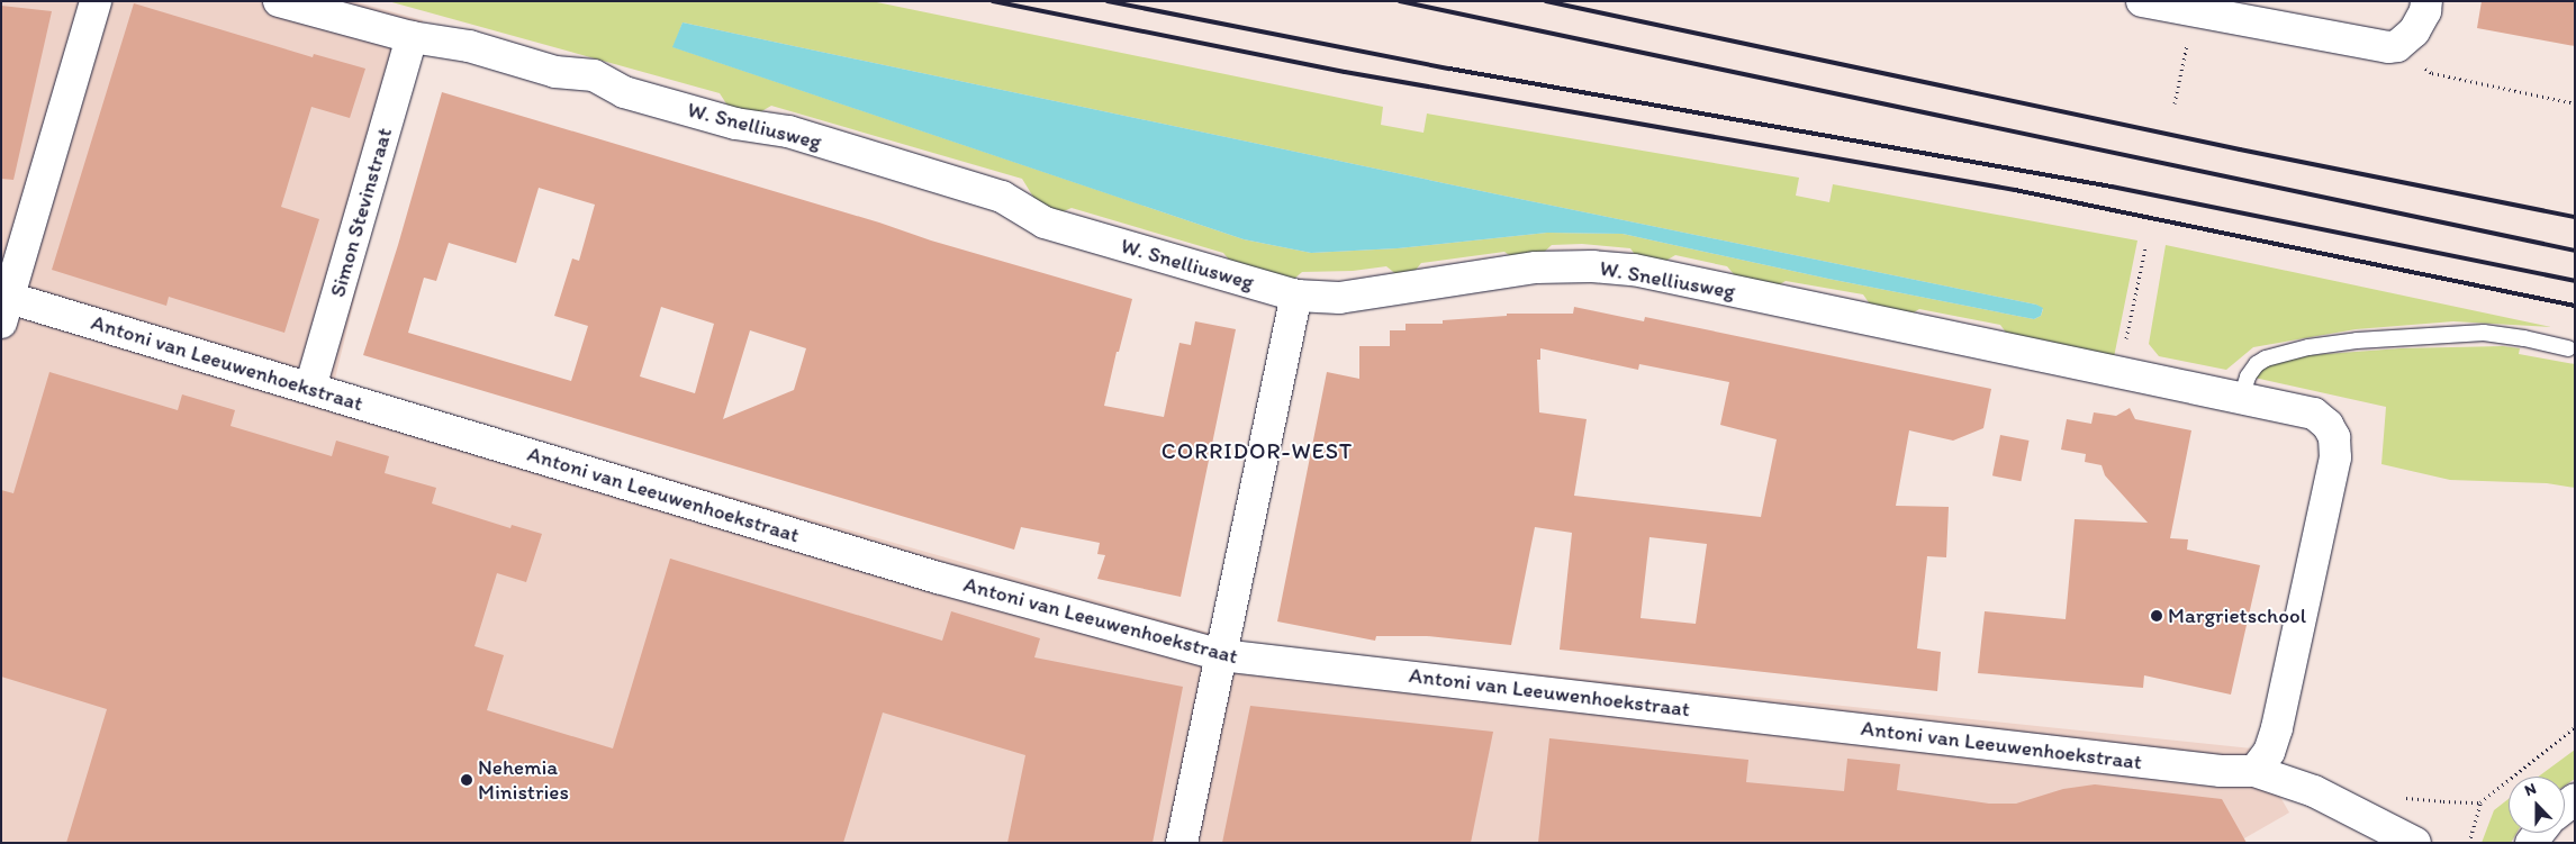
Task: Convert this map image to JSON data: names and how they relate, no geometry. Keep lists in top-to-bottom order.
{
  "streets": {
    "street": ["W. Snelliusweg", "Simon Stevinstraat", "Antoni van Leeuwenhoekstraat"]
  },
  "crossings": [
    ["W. Snelliusweg", "Simon Stevinstraat"],
    ["W. Snelliusweg", "Antoni van Leeuwenhoekstraat"],
    ["Simon Stevinstraat", "Antoni van Leeuwenhoekstraat"]
  ],
  "districts": ["CORRIDOR-WEST"],
  "places": ["Margrietschool", "Nehemia Ministries"],
  "north": "top"
}
